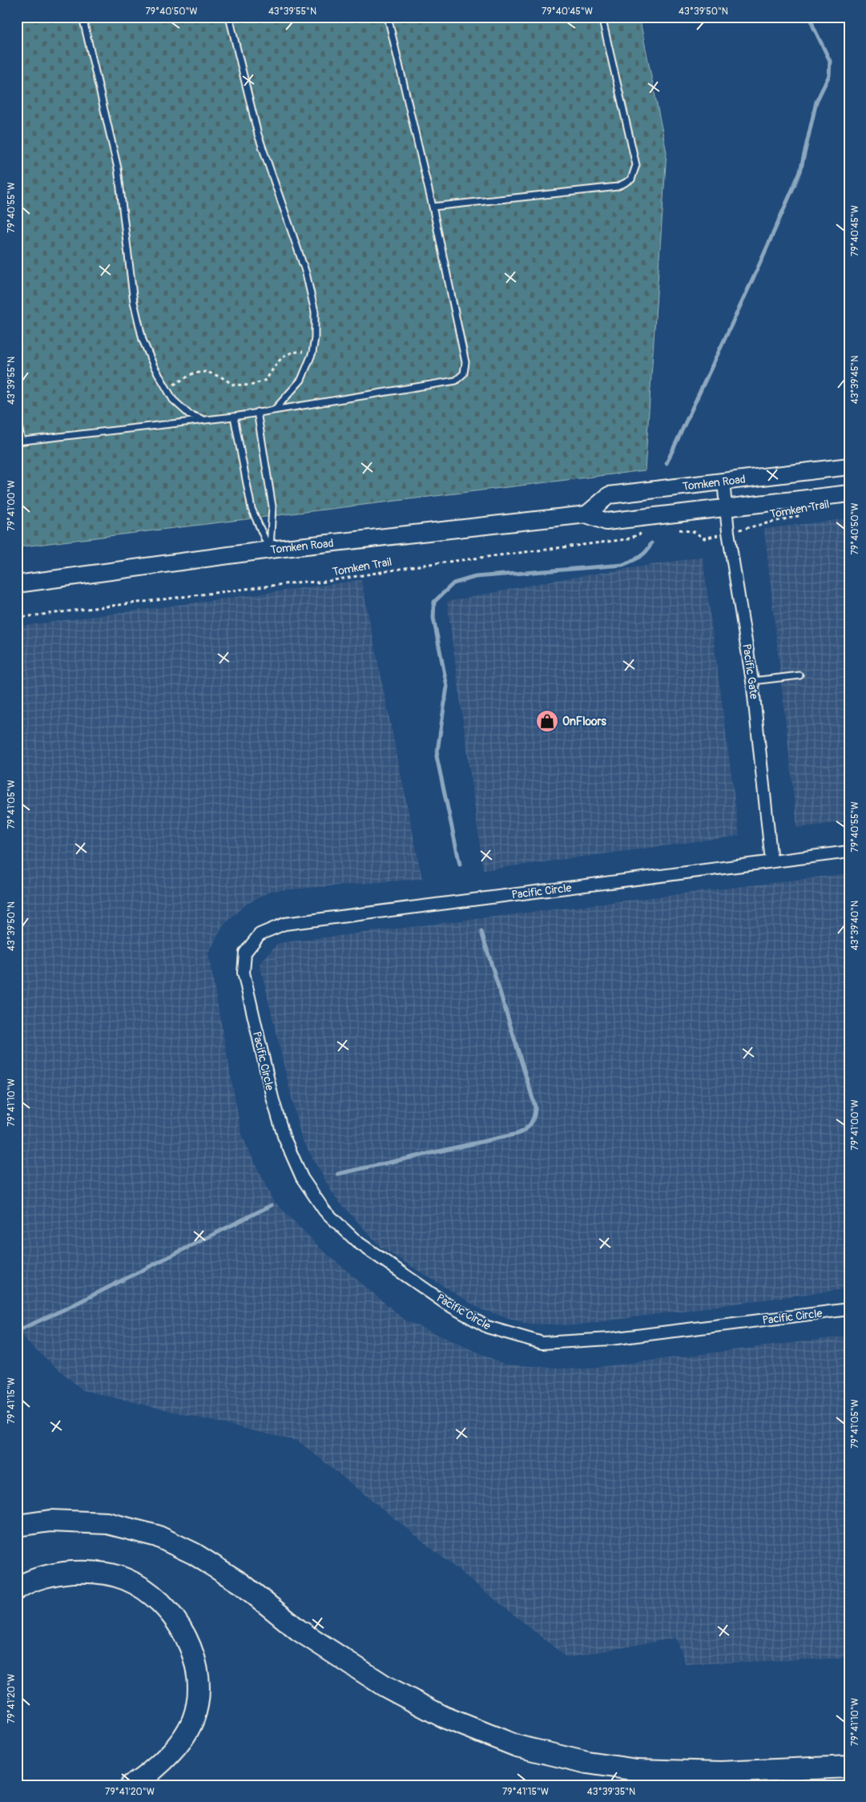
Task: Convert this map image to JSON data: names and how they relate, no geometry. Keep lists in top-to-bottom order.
{
  "streets": {
    "main road": ["Tomken Road"],
    "street": ["Pacific Gate", "Pacific Circle"],
    "path": ["Tomken Trail"]
  },
  "crossings": [
    ["Tomken Road", "Pacific Gate"],
    ["Pacific Gate", "Pacific Circle"]
  ],
  "places": {
    "shop": ["OnFloors"]
  },
  "coordinates": [
    "79°40'50\"W",
    "43°39'55\"N",
    "79°40'45\"W",
    "43°39'50\"N",
    "79°40'55\"W",
    "43°39'45\"N",
    "79°41'00\"W",
    "79°41'05\"W",
    "43°39'40\"N",
    "79°41'10\"W",
    "79°41'15\"W",
    "79°41'20\"W",
    "43°39'35\"N"
  ]
}
